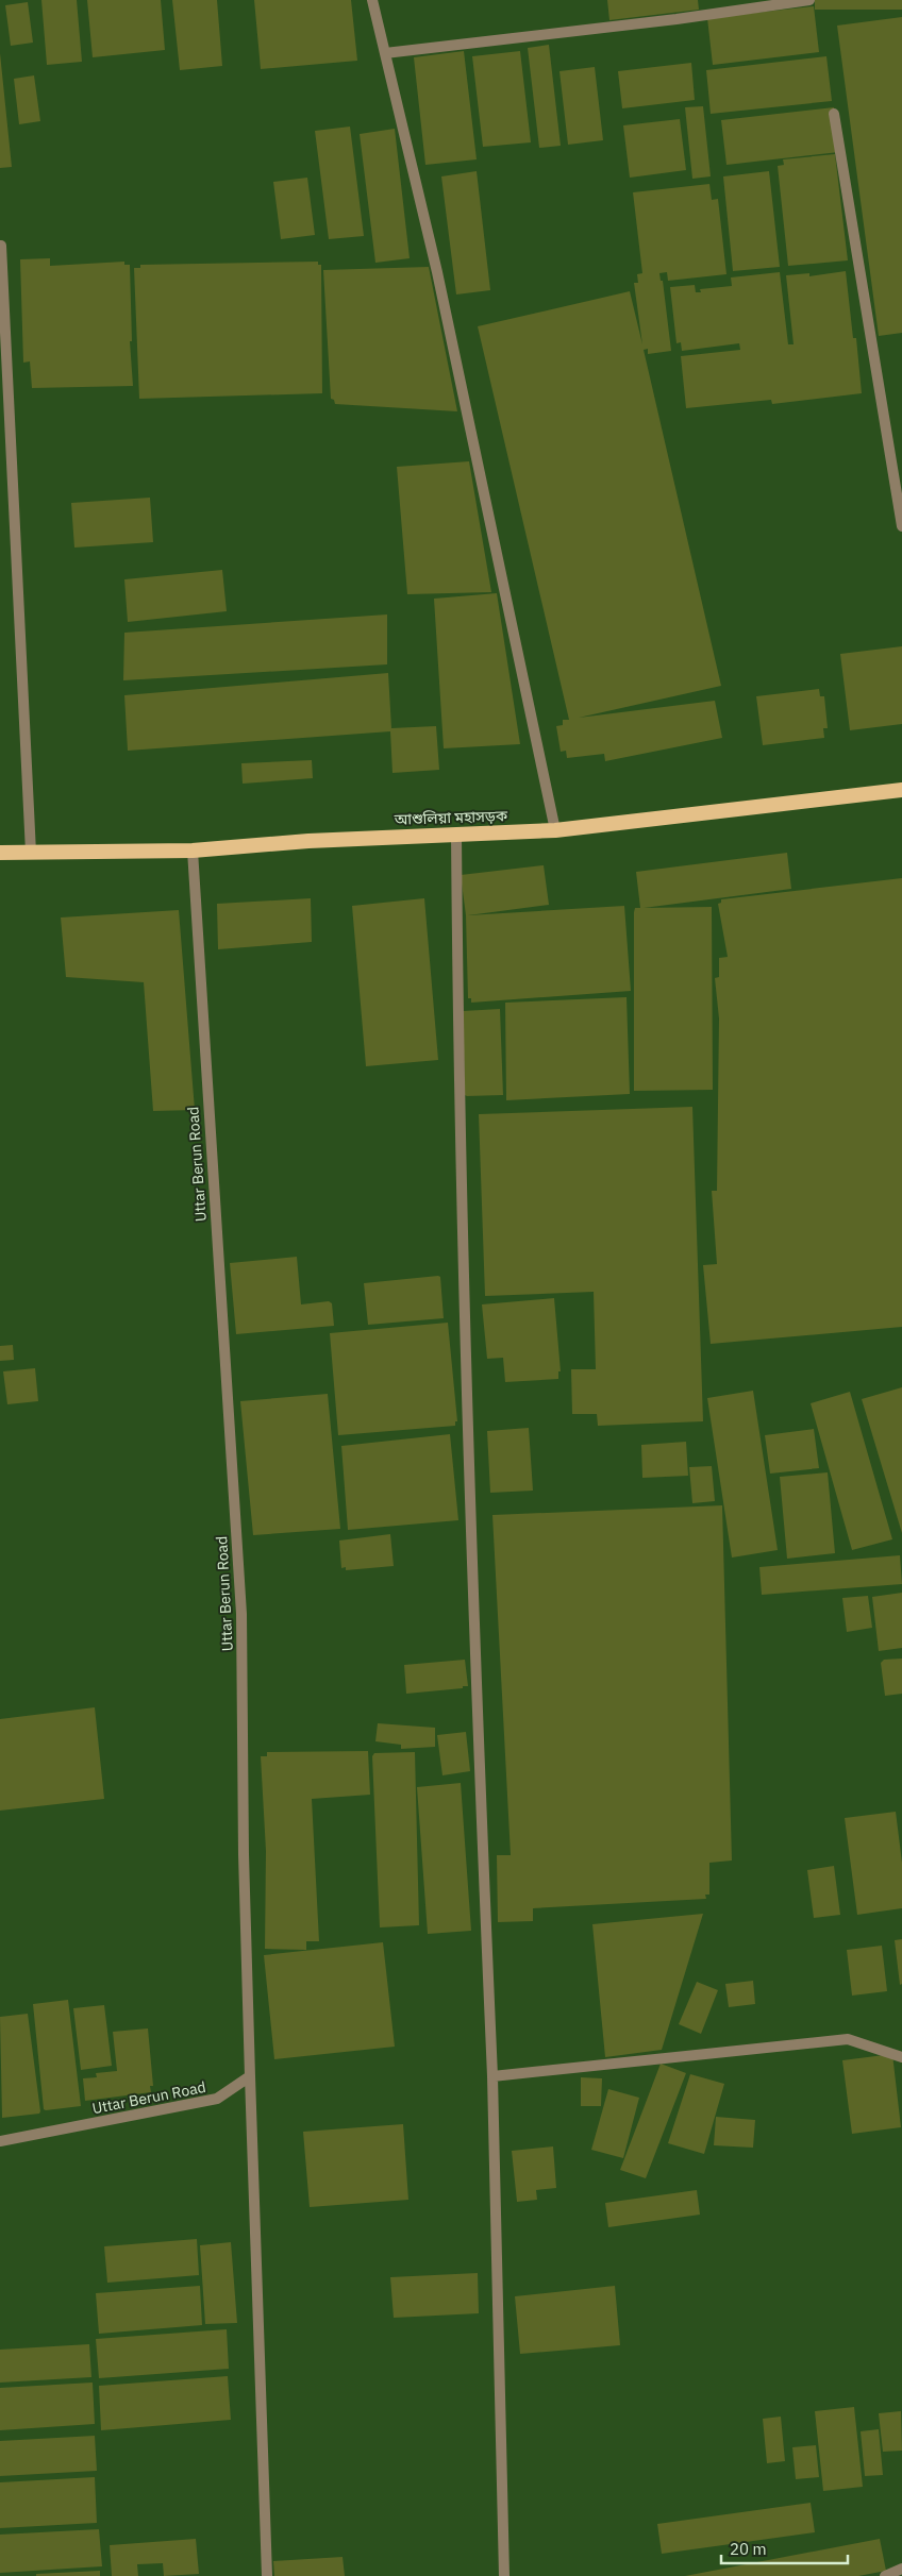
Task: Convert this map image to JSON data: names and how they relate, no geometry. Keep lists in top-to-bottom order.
{
  "streets": {
    "highway": ["আশুলিয়া মহাসড়ক"],
    "street": ["Uttar Berun Road"]
  },
  "crossings": [
    ["আশুলিয়া মহাসড়ক", "Uttar Berun Road"]
  ],
  "scale_bar": "20 m"
}
